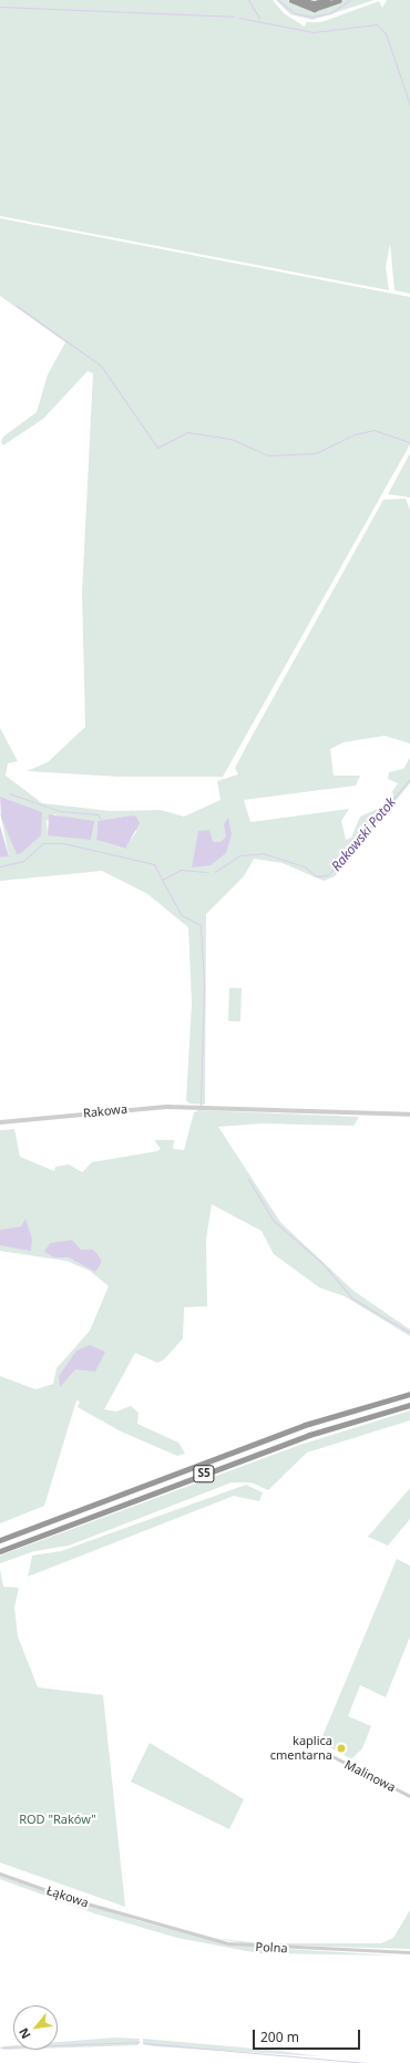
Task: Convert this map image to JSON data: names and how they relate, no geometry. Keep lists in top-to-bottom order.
{
  "streets": {
    "highway": ["S5"],
    "street": [
      "Rakowa",
      "Malinowa",
      "Łąkowa",
      "Polna"
    ]
  },
  "crossings": [
    ["Łąkowa", "Polna"]
  ],
  "water": ["Rakowski Potok"],
  "parks": ["ROD \"Raków\""],
  "places": ["kaplica cmentarna"],
  "scale_bar": "200 m",
  "north": "bottom left"
}
